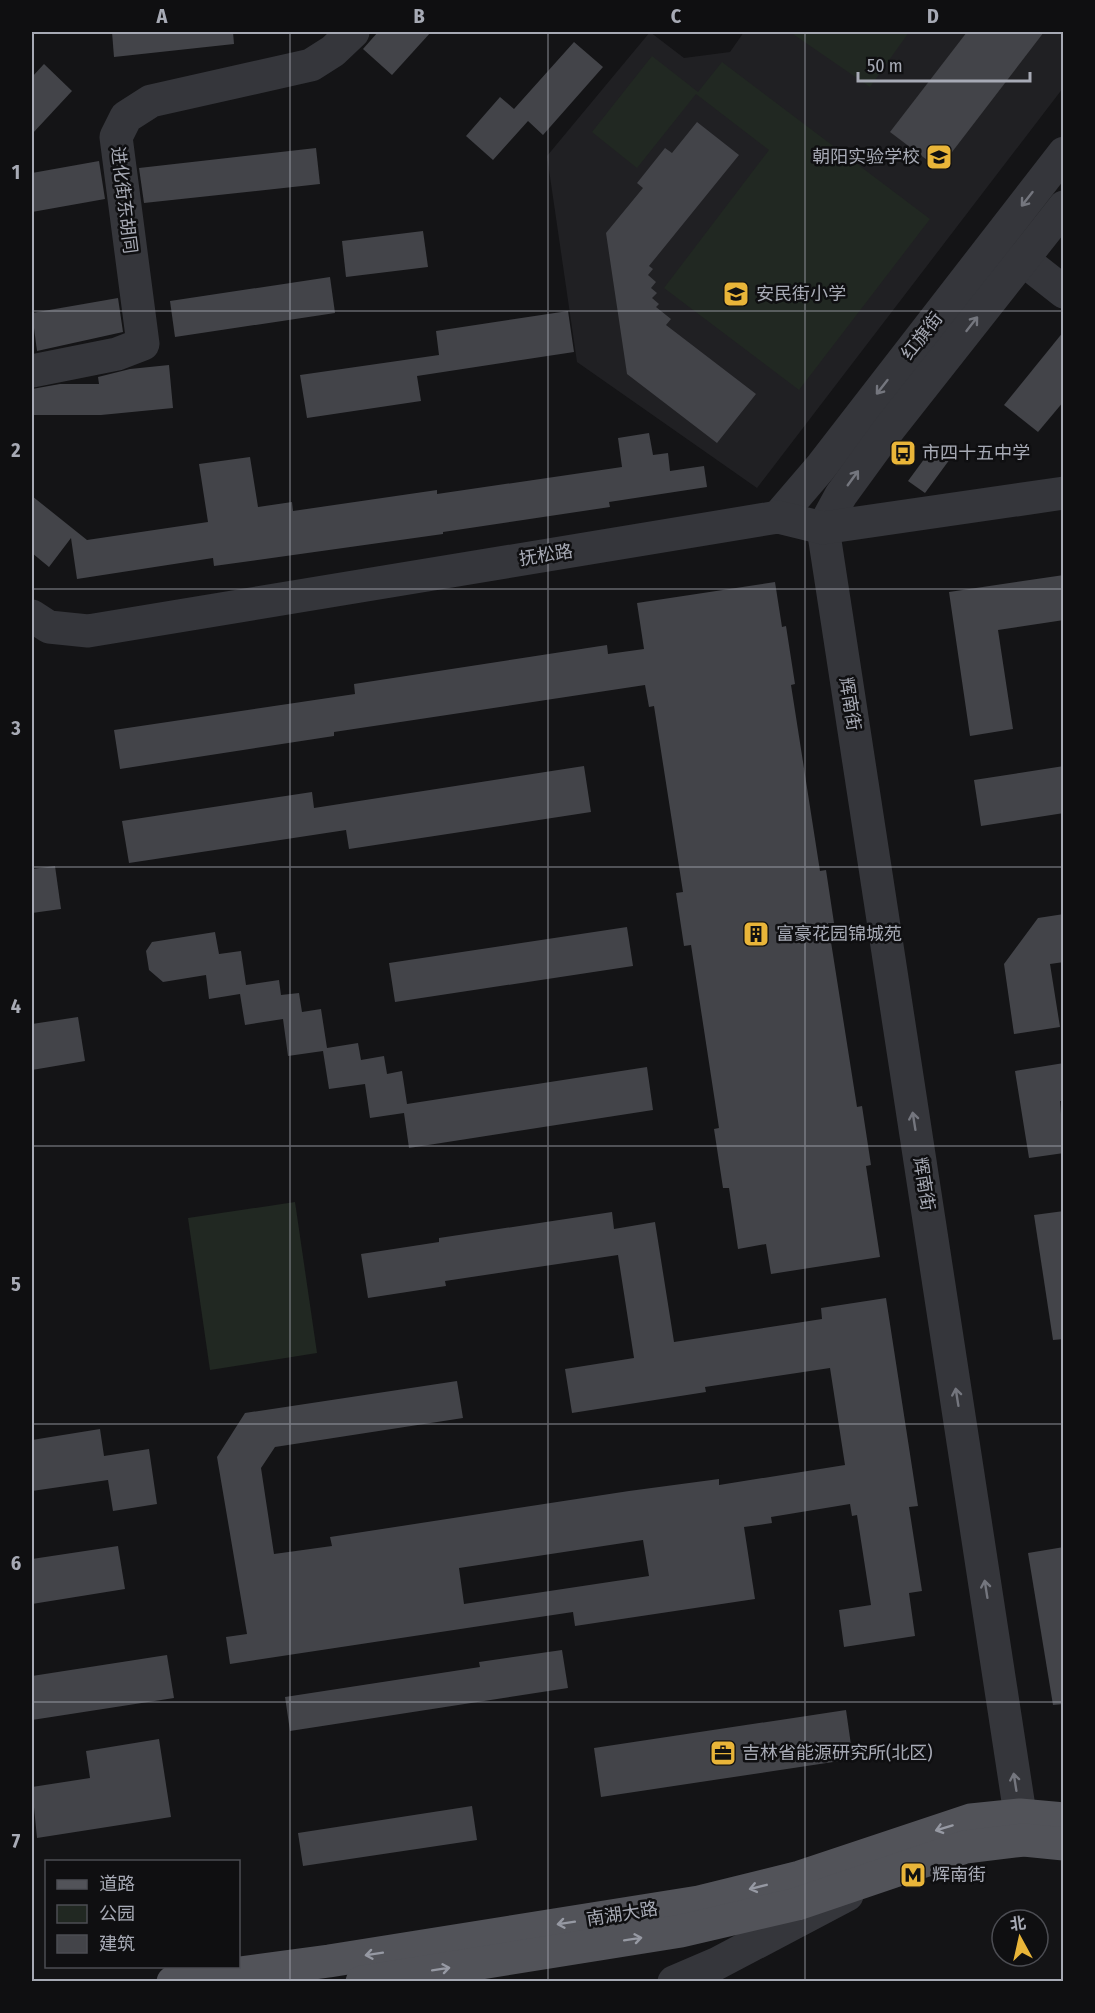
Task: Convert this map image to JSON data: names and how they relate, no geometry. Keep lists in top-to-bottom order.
{
  "streets": {
    "main road": ["南湖大路"],
    "street": [
      "进化街东胡同",
      "红旗街",
      "抚松路",
      "辉南街"
    ]
  },
  "crossings": [
    ["红旗街", "抚松路"],
    ["红旗街", "辉南街"],
    ["抚松路", "辉南街"],
    ["辉南街", "南湖大路"]
  ],
  "one_way": ["辉南街"],
  "places": {
    "school or university": ["朝阳实验学校", "安民街小学"],
    "bus stop": ["市四十五中学"],
    "building": ["富豪花园锦城苑"],
    "office": ["吉林省能源研究所(北区)"],
    "metro station": ["辉南街"]
  },
  "legend": ["道路", "公园", "建筑"],
  "scale_bar": "50 m",
  "north": "top",
  "grid": {
    "columns": [
      "A",
      "B",
      "C",
      "D"
    ],
    "rows": [
      "1",
      "2",
      "3",
      "4",
      "5",
      "6",
      "7"
    ]
  }
}
